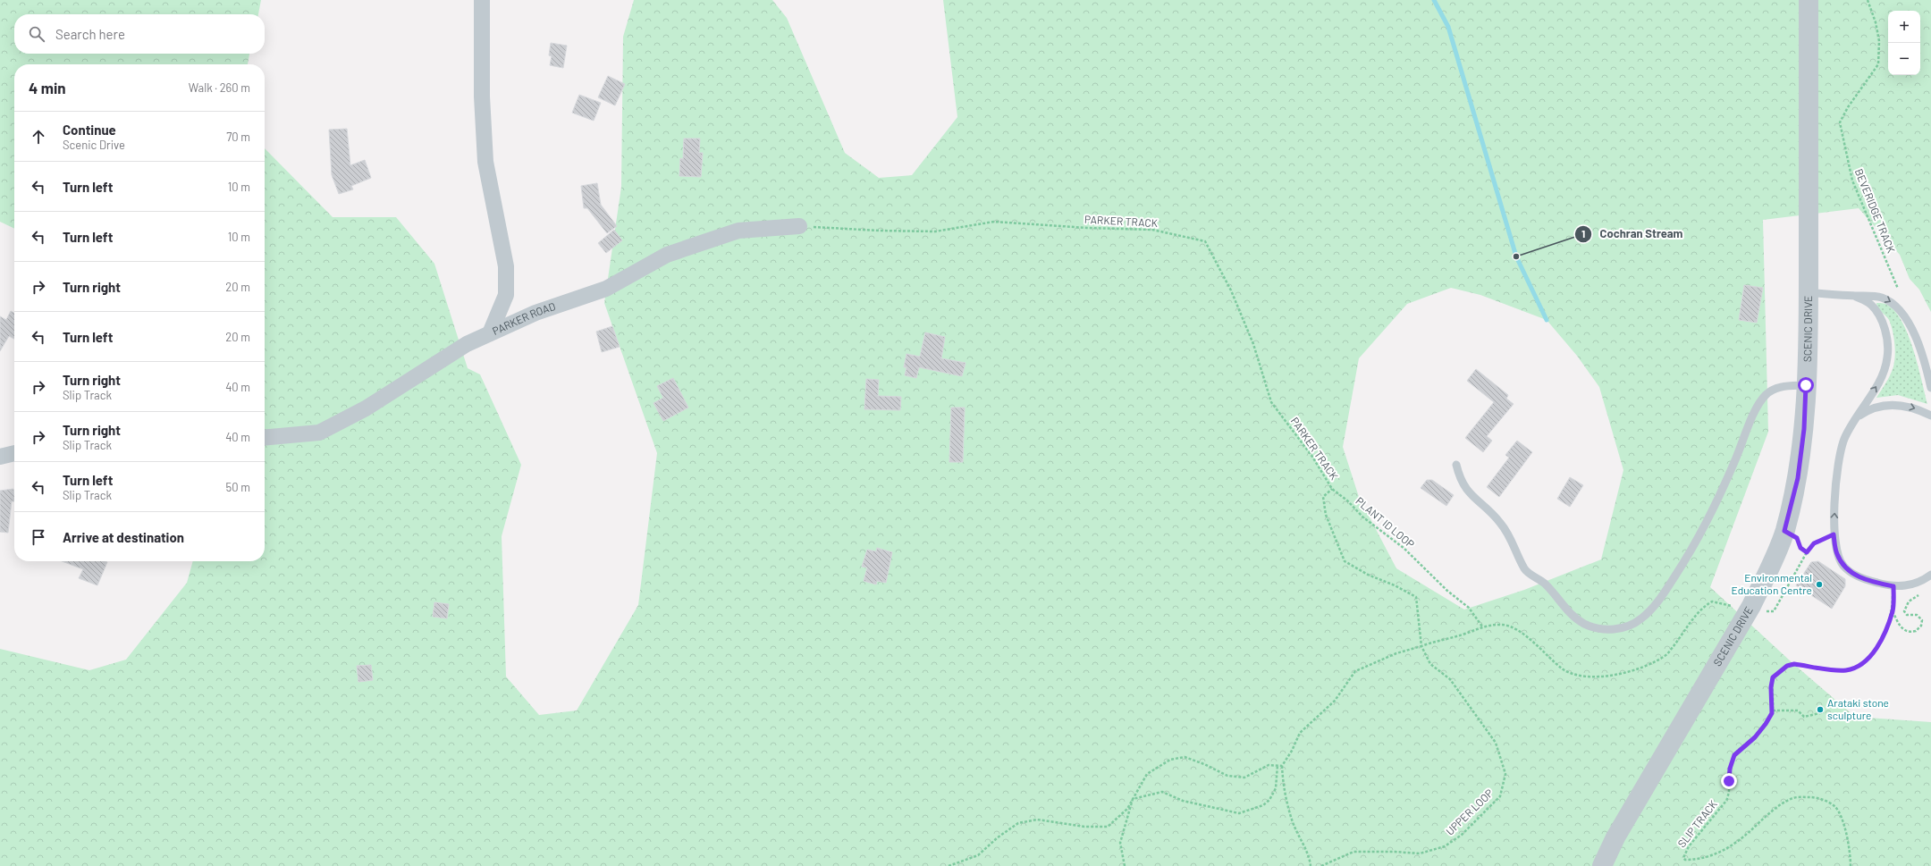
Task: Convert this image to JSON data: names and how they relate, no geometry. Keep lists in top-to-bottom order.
{
  "streets": {
    "street": ["PARKER ROAD", "SCENIC DRIVE"],
    "path": [
      "BEVERIDGE TRACK",
      "PARKER TRACK",
      "PLANT ID LOOP",
      "UPPER LOOP",
      "SLIP TRACK"
    ]
  },
  "crossings": [
    ["PARKER TRACK", "PARKER ROAD"],
    ["PARKER TRACK", "PLANT ID LOOP"]
  ],
  "places": ["Cochran Stream", "Environmental Education Centre", "Arataki stone sculpture"],
  "page": {
    "map_buttons": ["+", "−"],
    "search": "Search here",
    "heading": ["4 min", "Walk · 260 m"],
    "list": [
      ["Continue", "Scenic Drive", "70 m"],
      ["Turn left", "10 m"],
      ["Turn left", "10 m"],
      ["Turn right", "20 m"],
      ["Turn left", "20 m"],
      ["Turn right", "Slip Track", "40 m"],
      ["Turn right", "Slip Track", "40 m"],
      ["Turn left", "Slip Track", "50 m"],
      "Arrive at destination"
    ]
  }
}
